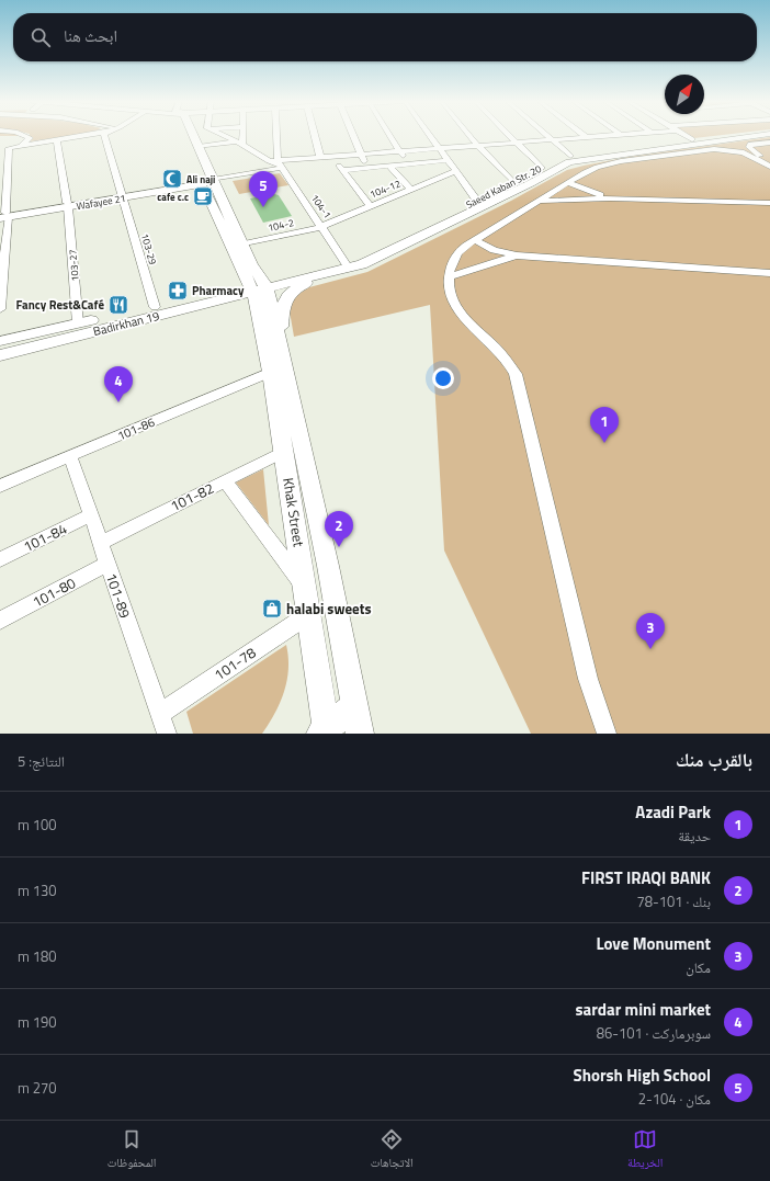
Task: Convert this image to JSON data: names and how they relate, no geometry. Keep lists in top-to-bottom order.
{
  "streets": {
    "main road": [
      "Saeed Kaban Str. 20",
      "Wafayee 21",
      "Badirkhan 19",
      "Khak Street"
    ],
    "street": [
      "104-12",
      "104-1",
      "104-2",
      "103-29",
      "103-27",
      "101-86",
      "101-82",
      "101-84",
      "101-80",
      "101-89",
      "101-78"
    ]
  },
  "crossings": [
    ["Saeed Kaban Str. 20", "104-1"],
    ["Saeed Kaban Str. 20", "Badirkhan 19"],
    ["Saeed Kaban Str. 20", "Khak Street"],
    ["104-12", "104-1"],
    ["104-12", "104-2"],
    ["Wafayee 21", "103-29"],
    ["Wafayee 21", "103-27"],
    ["104-1", "104-2"],
    ["103-29", "Badirkhan 19"],
    ["103-27", "Badirkhan 19"],
    ["Badirkhan 19", "Khak Street"],
    ["101-86", "Khak Street"],
    ["101-86", "101-89"],
    ["101-82", "Khak Street"],
    ["101-82", "101-89"],
    ["Khak Street", "101-78"],
    ["101-84", "101-89"],
    ["101-80", "101-89"],
    ["101-89", "101-78"]
  ],
  "places": {
    "mosque": ["Ali naji"],
    "cafe": ["cafe c.c"],
    "pharmacy": ["Pharmacy"],
    "restaurant": ["Fancy Rest&Café"],
    "shop": ["halabi sweets"]
  },
  "north": "top right",
  "page": {
    "search": "ابحث هنا",
    "pins": [
      "5",
      "4",
      "1",
      "2",
      "3"
    ],
    "heading": ["بالقرب منك", "النتائج: 5"],
    "list": [
      {
        "mark": "1",
        "name": "Azadi Park",
        "note": "حديقة",
        "value": "100 m"
      },
      {
        "mark": "2",
        "name": "FIRST IRAQI BANK",
        "note": "بنك · 101-78",
        "value": "130 m"
      },
      {
        "mark": "3",
        "name": "Love Monument",
        "note": "مكان",
        "value": "180 m"
      },
      {
        "mark": "4",
        "name": "sardar mini market",
        "note": "سوبرماركت · 101-86",
        "value": "190 m"
      },
      {
        "mark": "5",
        "name": "Shorsh High School",
        "note": "مكان · 104-2",
        "value": "270 m"
      }
    ],
    "nav": ["الخريطة", "الاتجاهات", "المحفوظات"]
  }
}
